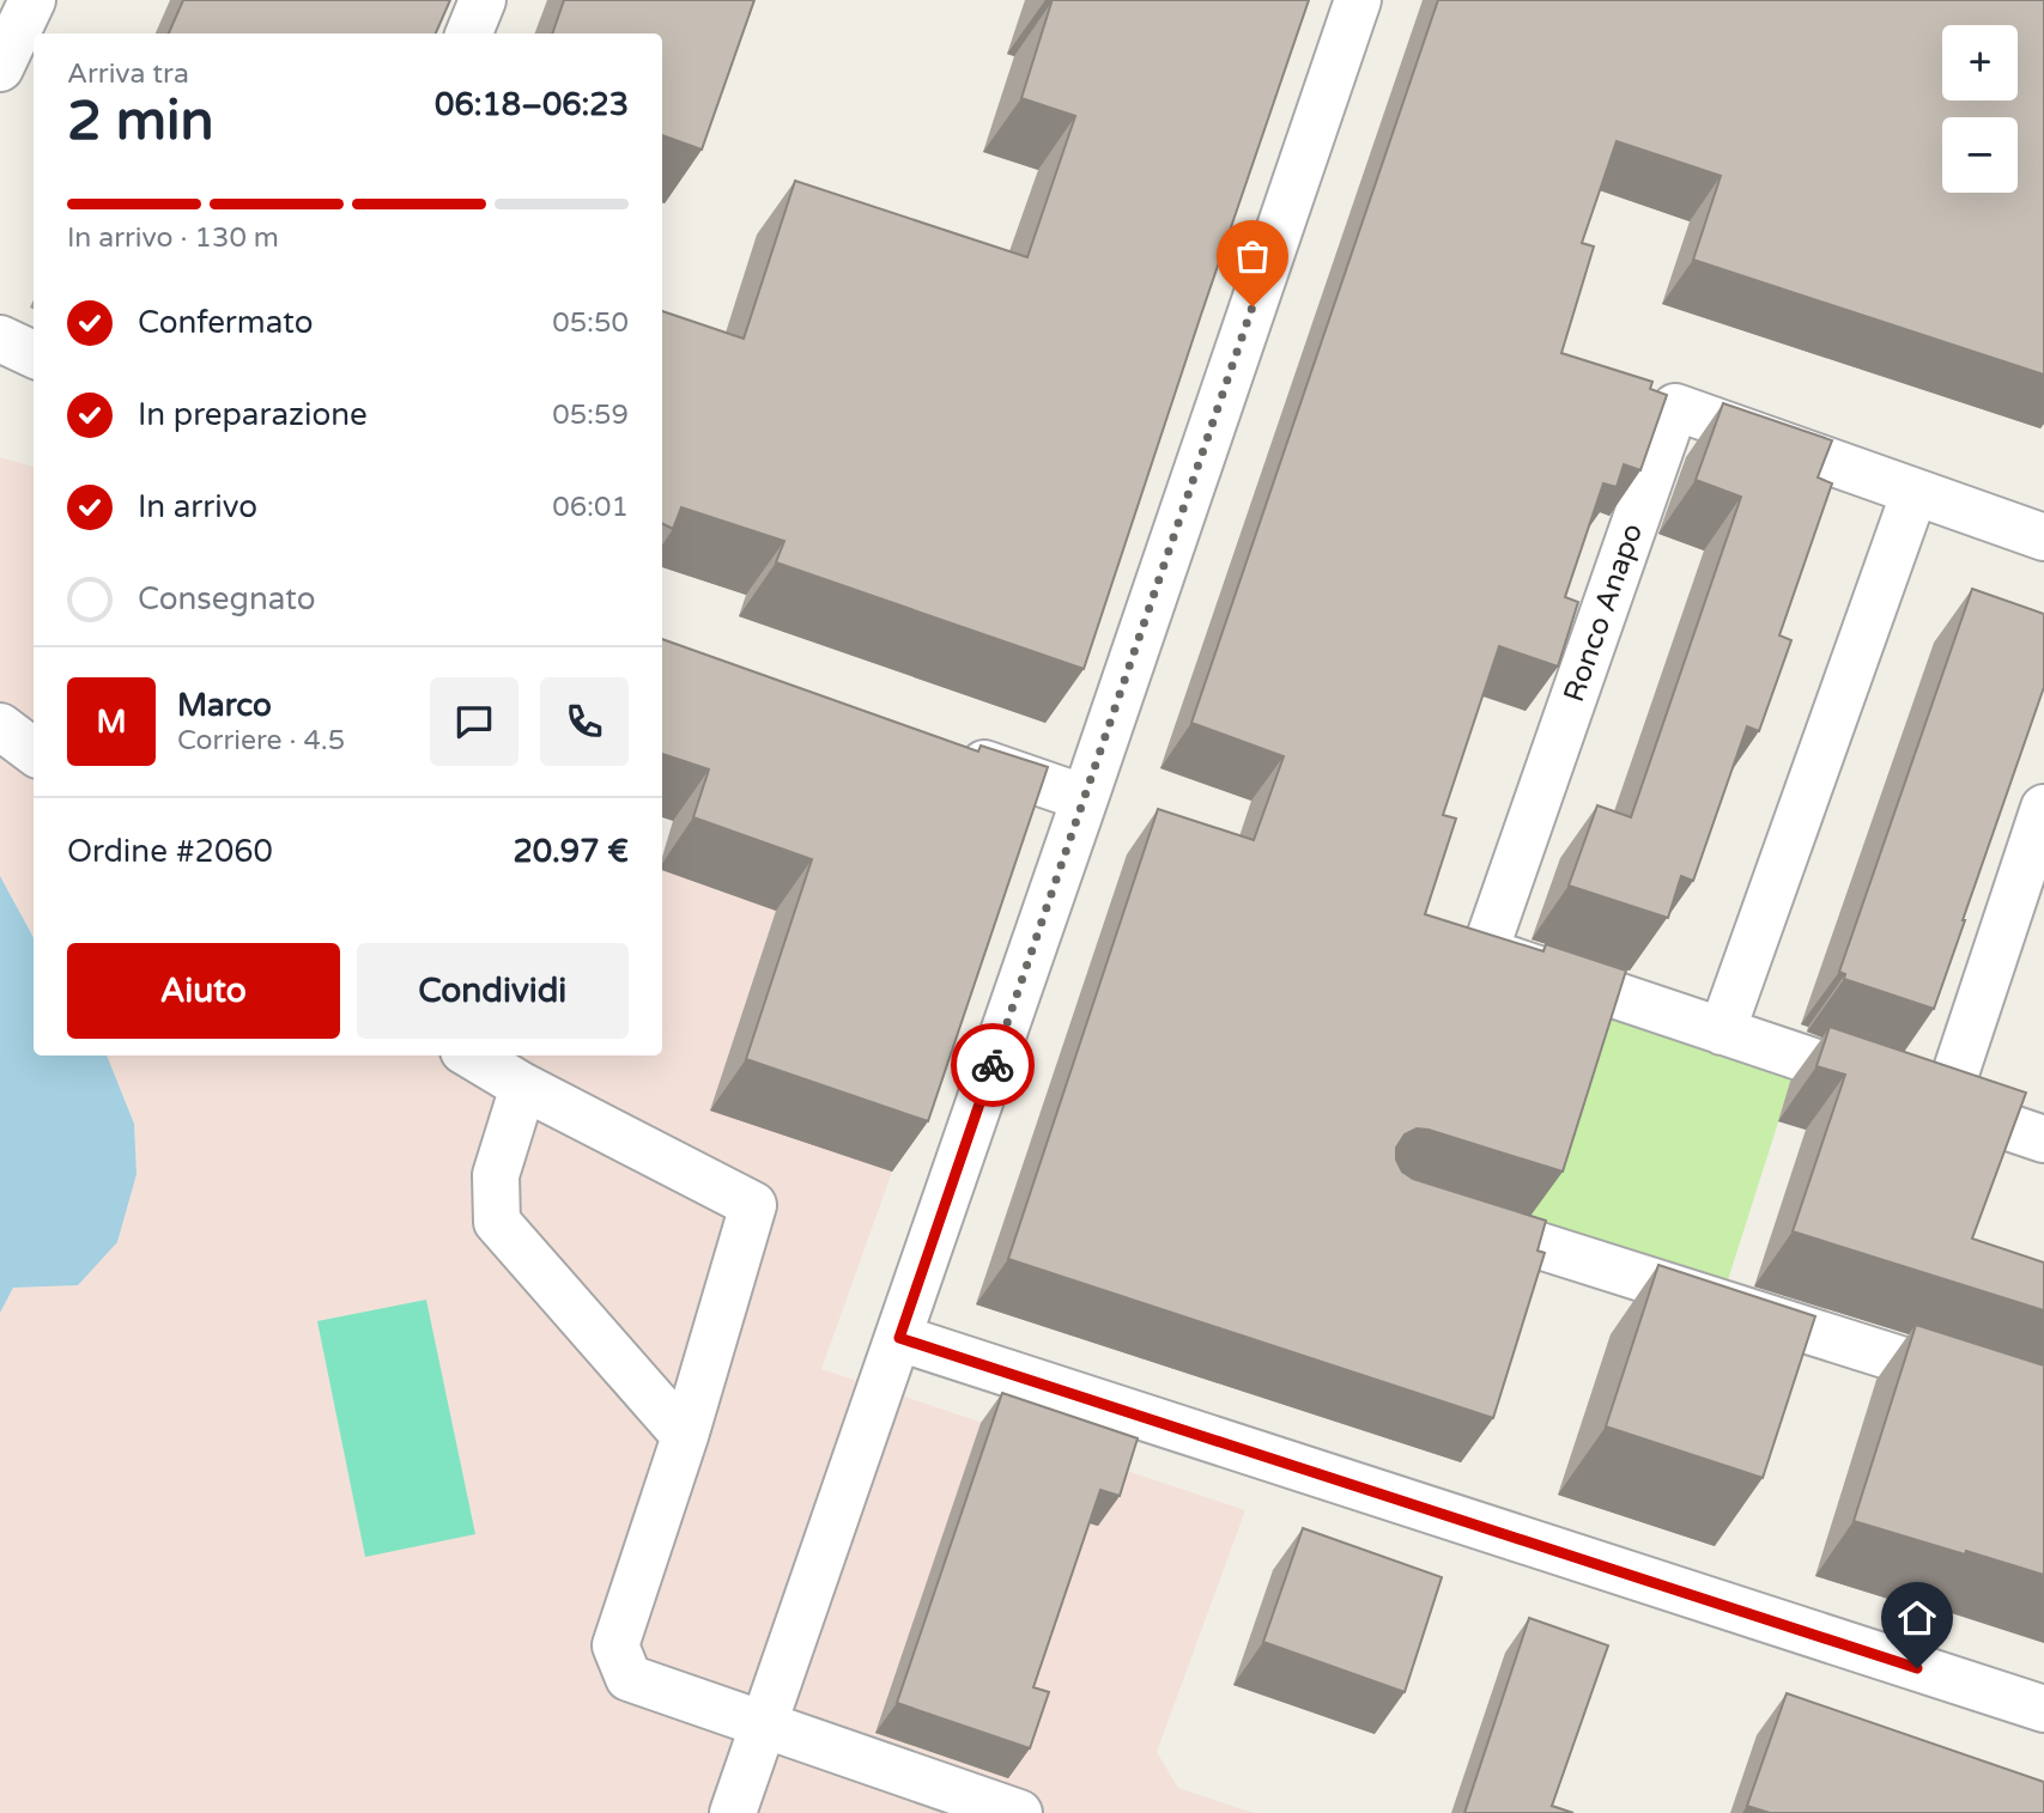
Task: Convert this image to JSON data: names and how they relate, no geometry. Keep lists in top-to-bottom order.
{
  "streets": {
    "street": ["Ronco Anapo"]
  },
  "page": {
    "map_buttons": ["+", "−"],
    "heading": ["2 min", "Arriva tra", "06:18–06:23"],
    "panel": [
      "Marco",
      "Corriere · 4.5",
      "Ordine #2060",
      "20.97 €"
    ],
    "bar": "In arrivo · 130 m",
    "list": [
      ["Confermato", "05:50"],
      ["In preparazione", "05:59"],
      ["In arrivo", "06:01"],
      "Consegnato"
    ],
    "round": "M",
    "buttons": ["Aiuto", "Condividi"]
  }
}
